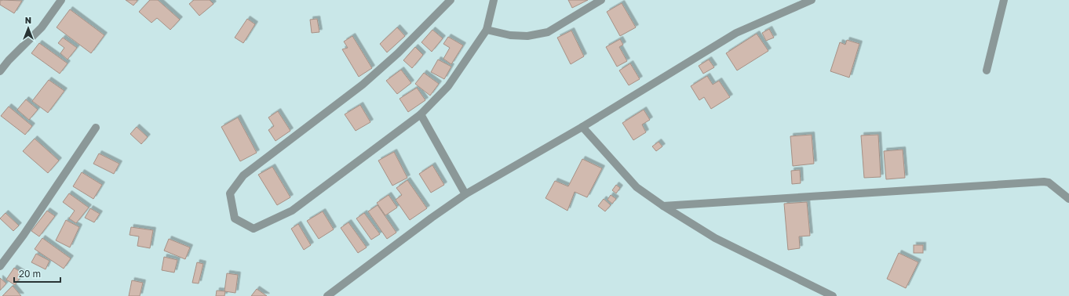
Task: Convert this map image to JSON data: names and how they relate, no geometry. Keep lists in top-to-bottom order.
{
  "scale_bar": "20 m",
  "north": "top"
}
